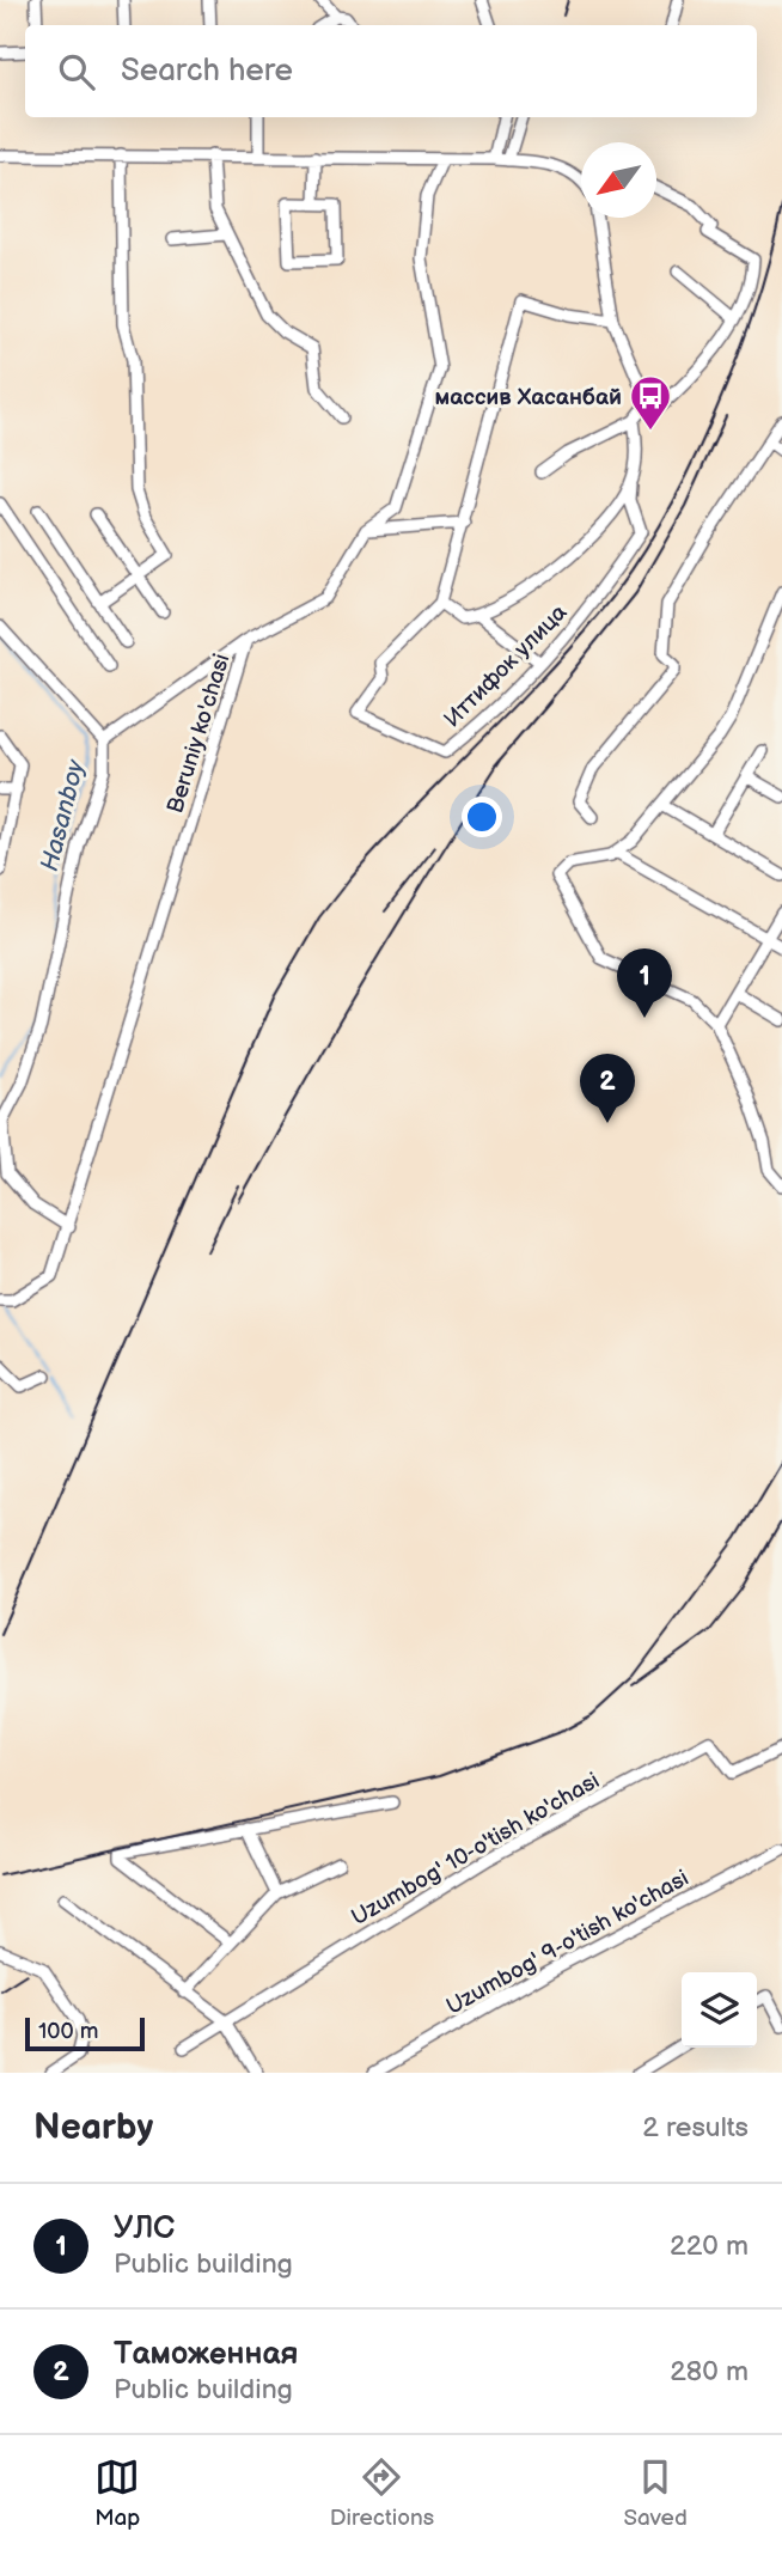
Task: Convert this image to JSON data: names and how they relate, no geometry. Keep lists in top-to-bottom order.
{
  "streets": {
    "street": [
      "Иттифок улица",
      "Beruniy ko'chasi",
      "Uzumbog' 10-o'tish ko'chasi",
      "Uzumbog' 9-o'tish ko'chasi"
    ]
  },
  "water": ["Hasanboy"],
  "places": {
    "bus stop": ["массив Хасанбай"]
  },
  "scale_bar": "100 m",
  "north": "bottom left",
  "page": {
    "search": "Search here",
    "pins": ["1", "2"],
    "scale": "100 m",
    "heading": ["Nearby", "2 results"],
    "list": [
      {
        "mark": "1",
        "name": "УЛС",
        "note": "Public building",
        "value": "220 m"
      },
      {
        "mark": "2",
        "name": "Таможенная",
        "note": "Public building",
        "value": "280 m"
      }
    ],
    "nav": ["Map", "Directions", "Saved"]
  }
}
